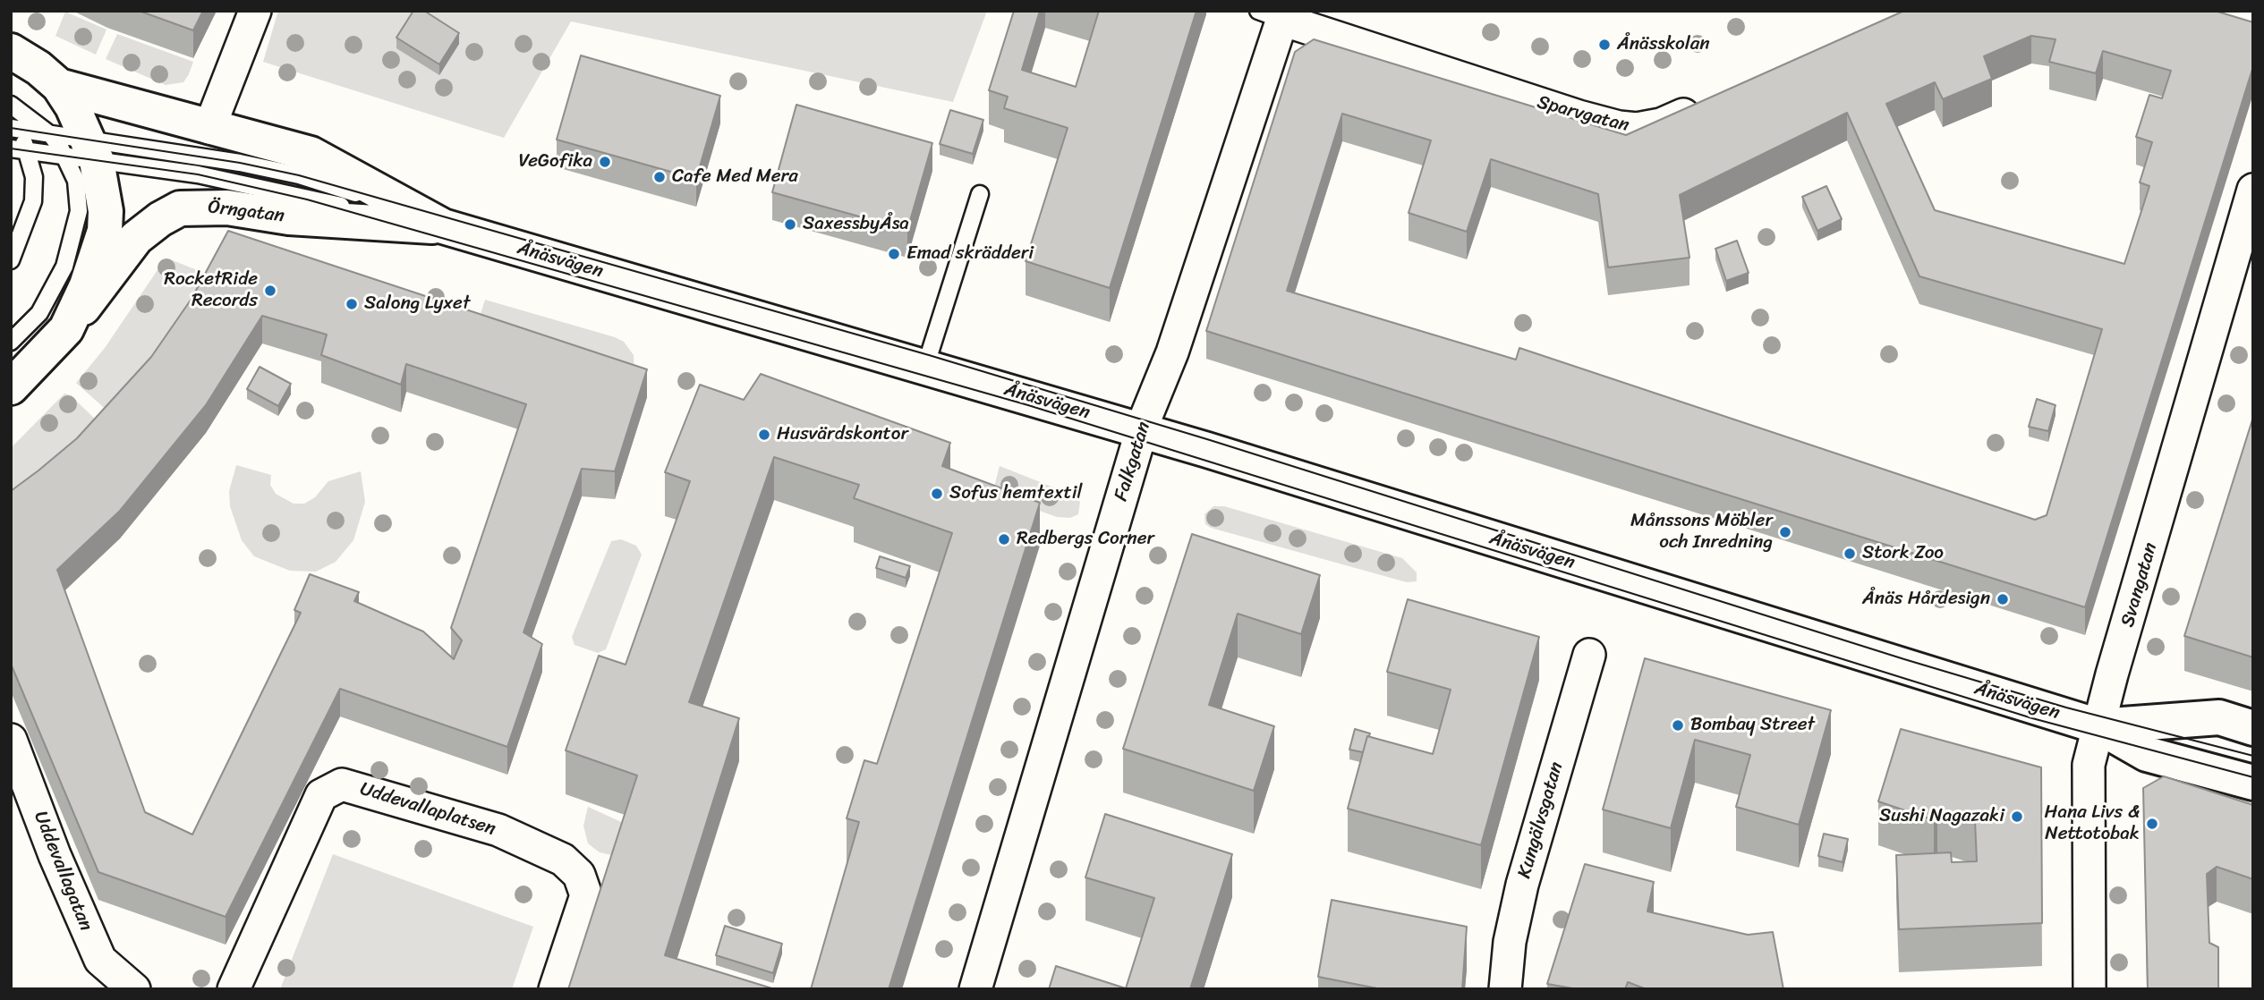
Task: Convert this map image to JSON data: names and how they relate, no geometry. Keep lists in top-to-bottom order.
{
  "streets": {
    "street": [
      "Sparvgatan",
      "Örngatan",
      "Ånäsvägen",
      "Falkgatan",
      "Svangatan",
      "Uddevallaplatsen",
      "Kungälvsgatan",
      "Uddevallagatan"
    ]
  },
  "crossings": [
    ["Sparvgatan", "Falkgatan"],
    ["Örngatan", "Ånäsvägen"],
    ["Ånäsvägen", "Falkgatan"],
    ["Ånäsvägen", "Svangatan"]
  ],
  "places": [
    "Ånässkolan",
    "VeGofika",
    "Cafe Med Mera",
    "SaxessbyÅsa",
    "Emad skrädderi",
    "RocketRide Records",
    "Salong Lyxet",
    "Husvärdskontor",
    "Sofus hemtextil",
    "Månssons Möbler och Inredning",
    "Redbergs Corner",
    "Stork Zoo",
    "Ånäs Hårdesign",
    "Bombay Street",
    "Sushi Nagazaki",
    "Hana Livs & Nettotobak"
  ]
}
